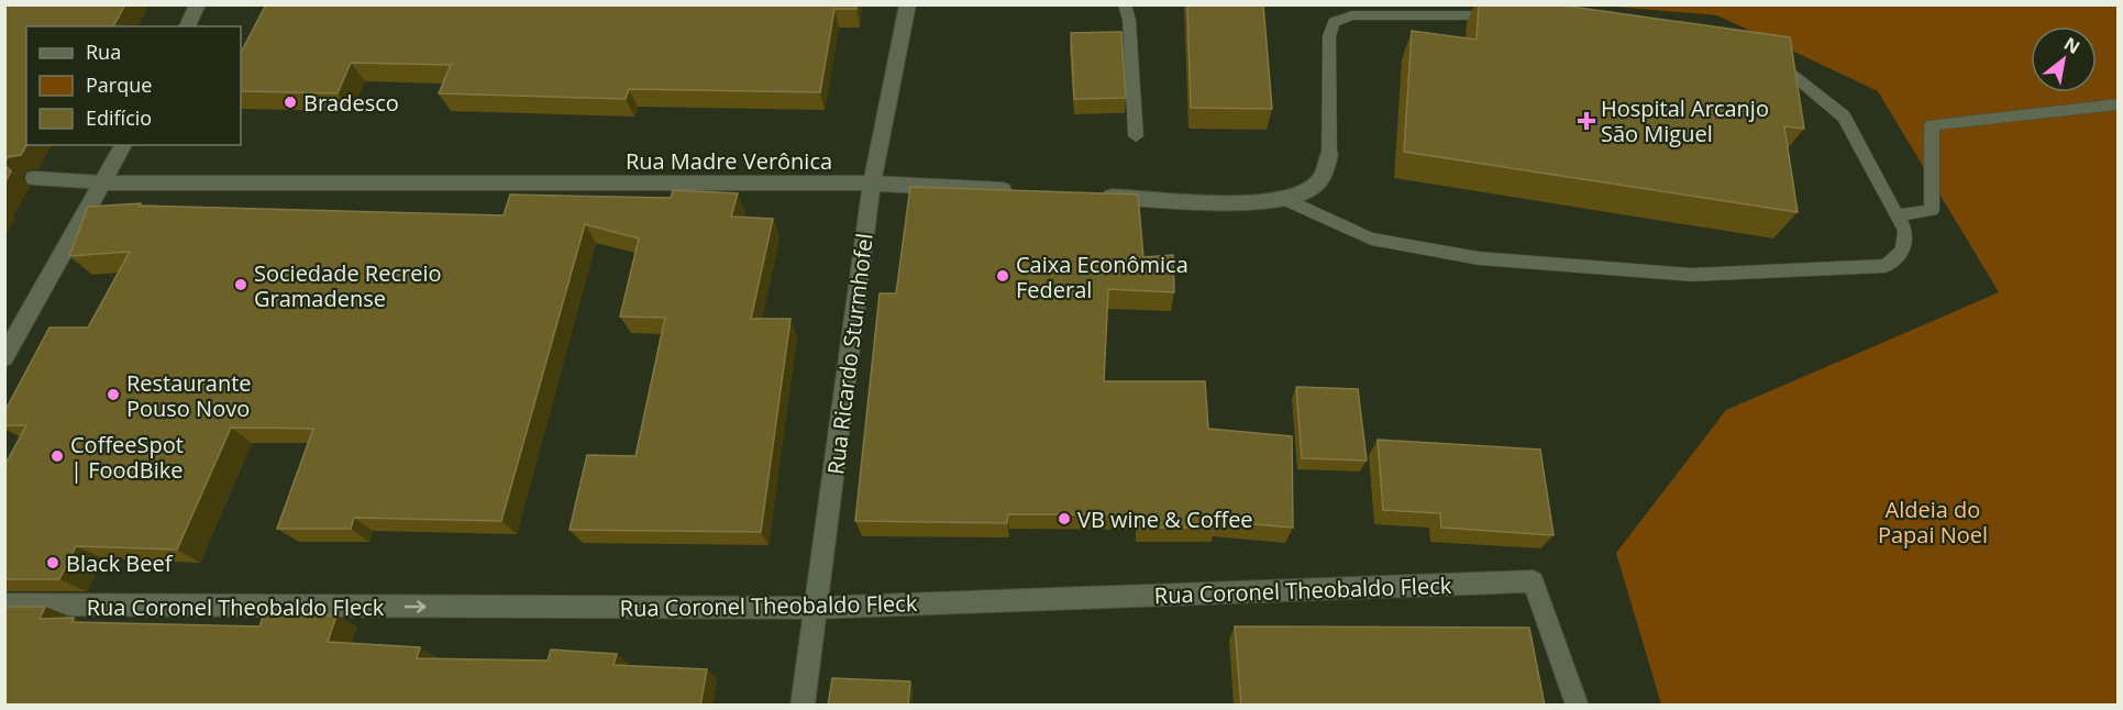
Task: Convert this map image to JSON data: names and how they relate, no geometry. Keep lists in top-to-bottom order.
{
  "streets": {
    "street": ["Rua Madre Verônica", "Rua Ricardo Sturmhofel", "Rua Coronel Theobaldo Fleck"]
  },
  "crossings": [
    ["Rua Madre Verônica", "Rua Ricardo Sturmhofel"],
    ["Rua Ricardo Sturmhofel", "Rua Coronel Theobaldo Fleck"]
  ],
  "one_way": ["Rua Coronel Theobaldo Fleck"],
  "parks": ["Aldeia do Papai Noel"],
  "places": {
    "other": [
      "Bradesco",
      "Caixa Econômica Federal",
      "Sociedade Recreio Gramadense",
      "Restaurante Pouso Novo",
      "CoffeeSpot | FoodBike",
      "VB wine & Coffee",
      "Black Beef"
    ],
    "health": ["Hospital Arcanjo São Miguel"]
  },
  "legend": ["Rua", "Parque", "Edifício"],
  "north": "top right"
}
